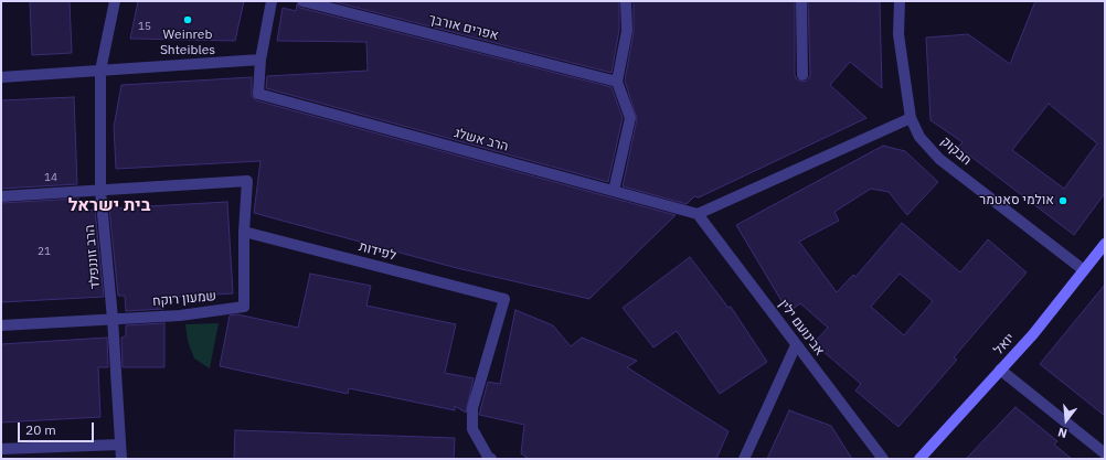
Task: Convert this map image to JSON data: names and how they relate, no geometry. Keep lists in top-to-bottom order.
{
  "streets": {
    "street": [
      "אפרים אורבך",
      "הרב אשלג",
      "חבקוק",
      "לפידות",
      "הרב זוננפלד",
      "שמעון רוקח",
      "אבינועם ילין",
      "יואל"
    ]
  },
  "crossings": [
    ["הרב אשלג", "אבינועם ילין"],
    ["חבקוק", "יואל"],
    ["לפידות", "שמעון רוקח"],
    ["הרב זוננפלד", "שמעון רוקח"]
  ],
  "districts": ["בית ישראל"],
  "places": ["Weinreb Shteibles", "אולמי סאטמר"],
  "house_numbers": ["15", "14", "21"],
  "scale_bar": "20 m",
  "north": "bottom"
}
